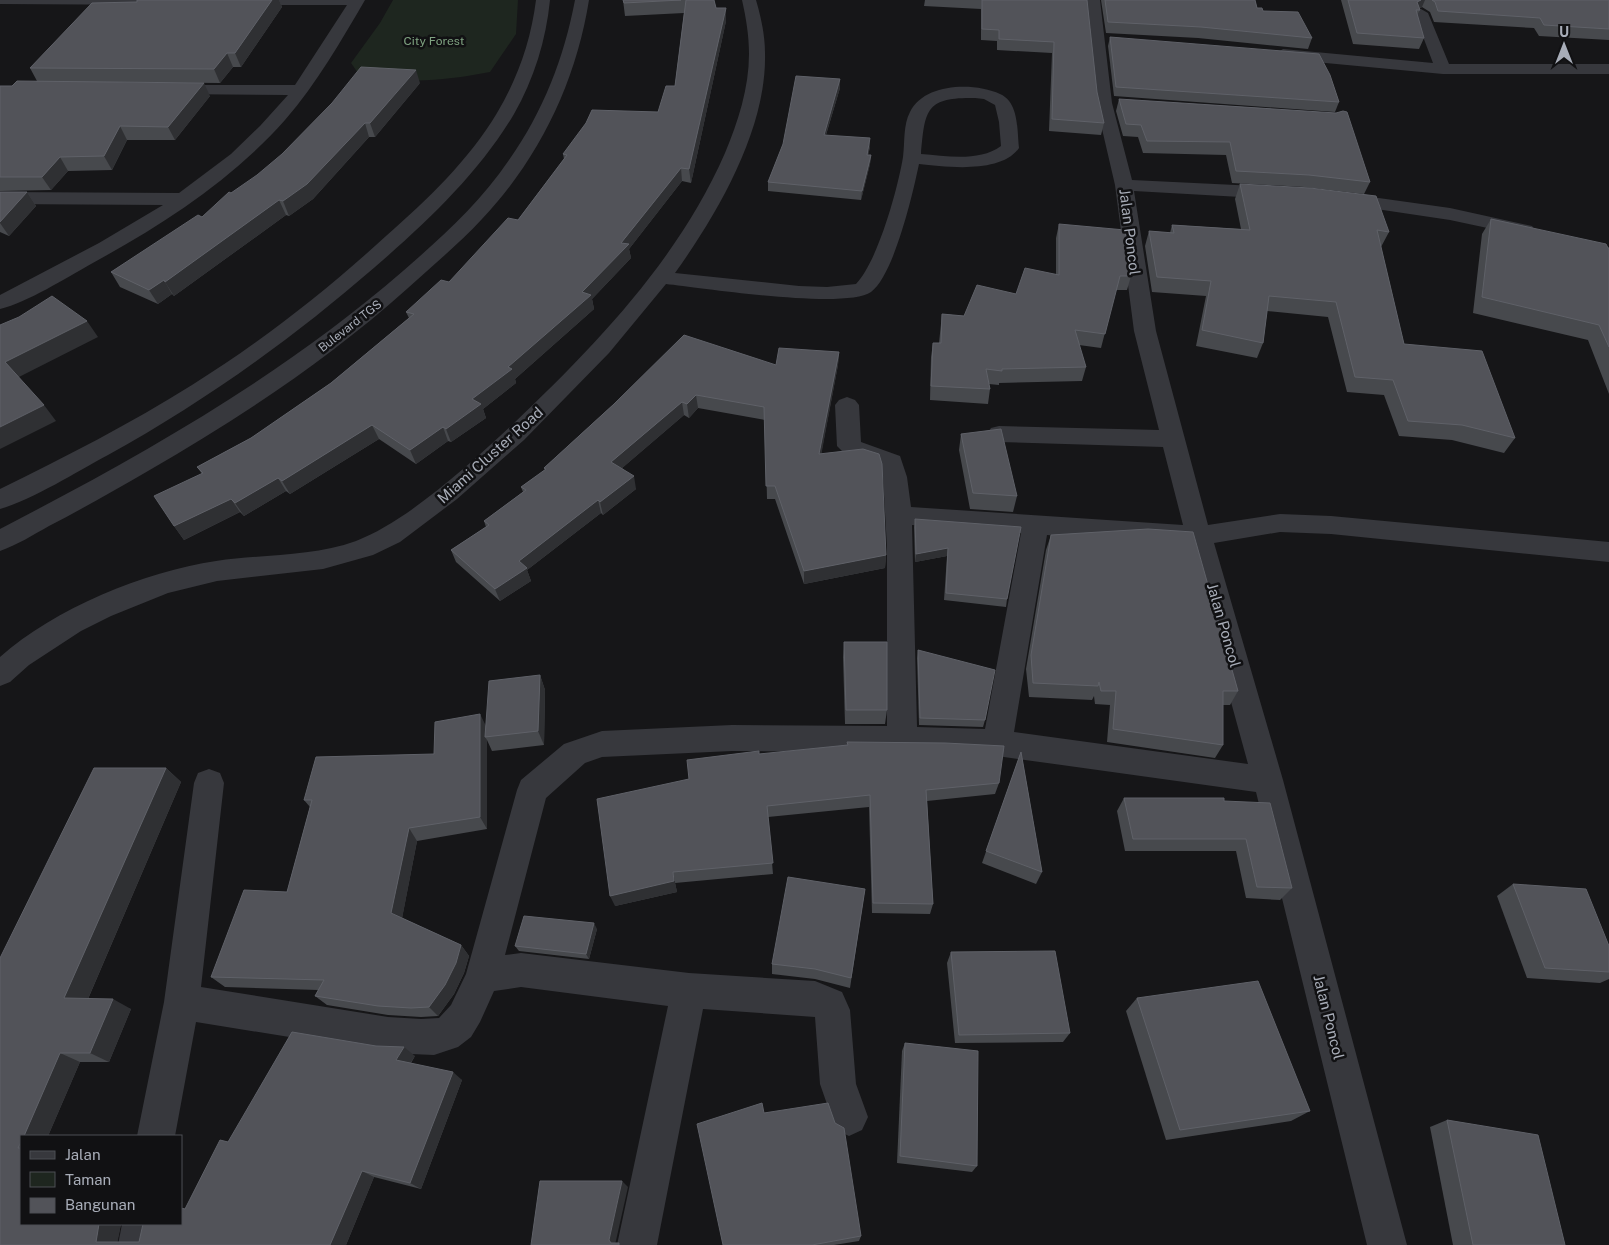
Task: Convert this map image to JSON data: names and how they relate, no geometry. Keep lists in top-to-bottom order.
{
  "streets": {
    "street": ["Jalan Poncol", "Bulevard TGS", "Miami Cluster Road"]
  },
  "parks": ["City Forest"],
  "legend": ["Jalan", "Taman", "Bangunan"],
  "north": "top"
}
